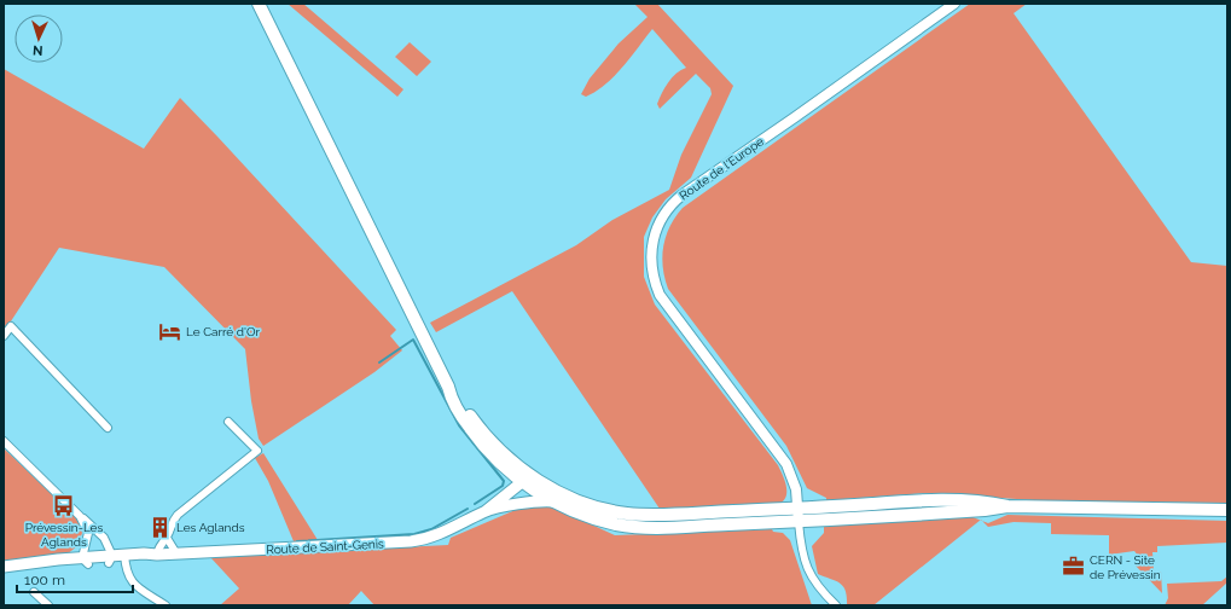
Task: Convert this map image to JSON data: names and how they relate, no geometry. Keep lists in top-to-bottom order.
{
  "streets": {
    "main road": ["Route de Saint-Genis"],
    "street": ["Route de l'Europe"]
  },
  "places": {
    "hotel": ["Le Carré d'Or"],
    "bus stop": ["Prévessin-Les Aglands"],
    "building": ["Les Aglands"],
    "office": ["CERN - Site de Prévessin"]
  },
  "scale_bar": "100 m",
  "north": "bottom"
}
